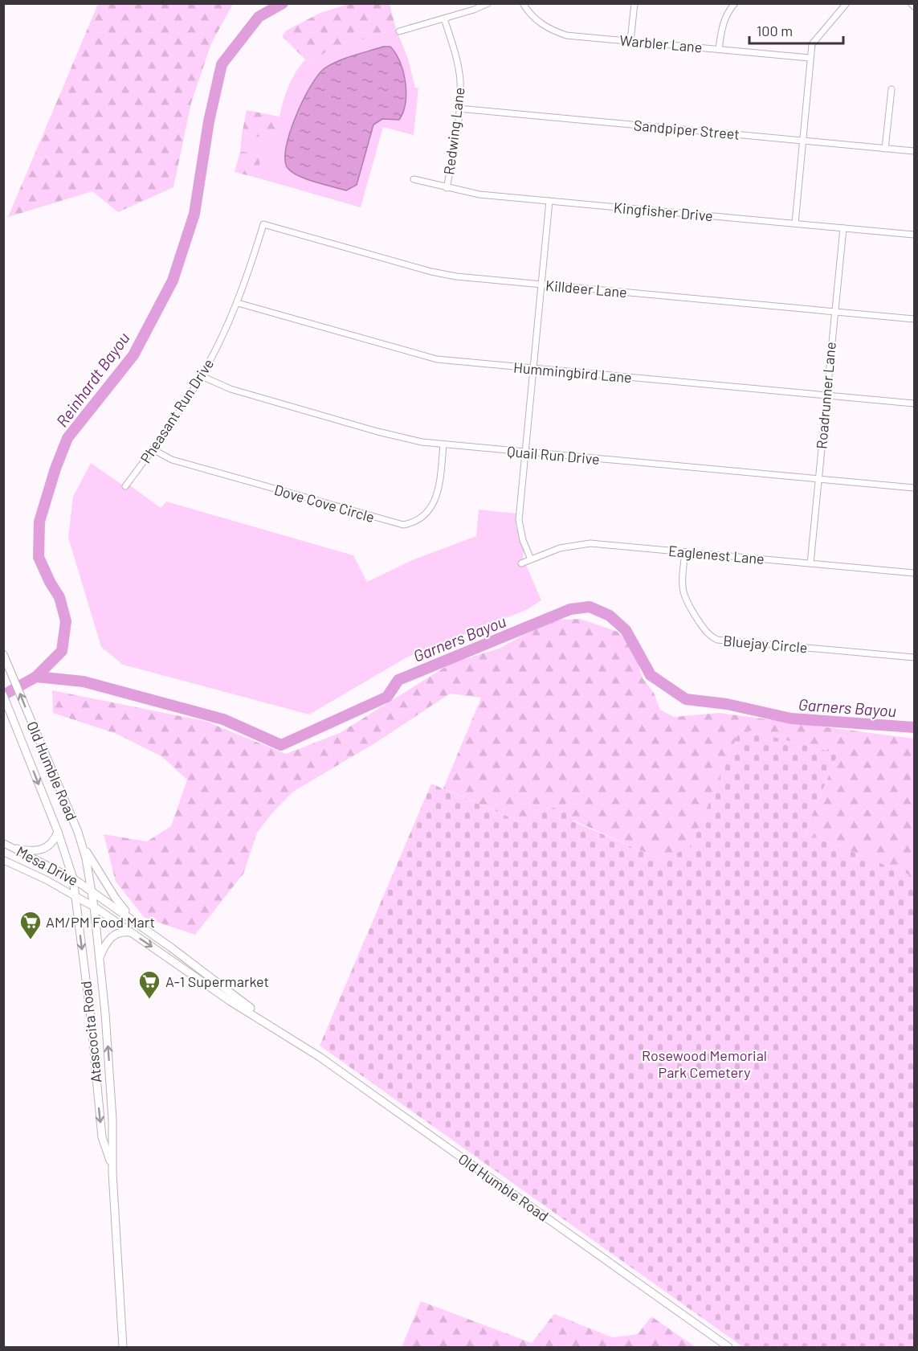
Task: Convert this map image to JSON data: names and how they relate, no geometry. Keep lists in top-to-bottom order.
{
  "streets": {
    "main road": ["Old Humble Road", "Mesa Drive", "Atascocita Road"],
    "street": [
      "Warbler Lane",
      "Sandpiper Street",
      "Redwing Lane",
      "Kingfisher Drive",
      "Killdeer Lane",
      "Hummingbird Lane",
      "Roadrunner Lane",
      "Pheasant Run Drive",
      "Quail Run Drive",
      "Dove Cove Circle",
      "Eaglenest Lane",
      "Bluejay Circle"
    ]
  },
  "crossings": [
    ["Sandpiper Street", "Redwing Lane"],
    ["Redwing Lane", "Kingfisher Drive"],
    ["Kingfisher Drive", "Roadrunner Lane"],
    ["Killdeer Lane", "Roadrunner Lane"],
    ["Killdeer Lane", "Pheasant Run Drive"],
    ["Hummingbird Lane", "Roadrunner Lane"],
    ["Hummingbird Lane", "Pheasant Run Drive"],
    ["Roadrunner Lane", "Quail Run Drive"],
    ["Roadrunner Lane", "Eaglenest Lane"],
    ["Pheasant Run Drive", "Quail Run Drive"],
    ["Pheasant Run Drive", "Dove Cove Circle"],
    ["Quail Run Drive", "Dove Cove Circle"],
    ["Eaglenest Lane", "Bluejay Circle"],
    ["Old Humble Road", "Mesa Drive"],
    ["Old Humble Road", "Atascocita Road"],
    ["Mesa Drive", "Atascocita Road"]
  ],
  "water": ["Reinhardt Bayou", "Garners Bayou"],
  "parks": ["Rosewood Memorial Park Cemetery"],
  "places": {
    "supermarket": ["AM/PM Food Mart", "A-1 Supermarket"]
  },
  "scale_bar": "100 m"
}
